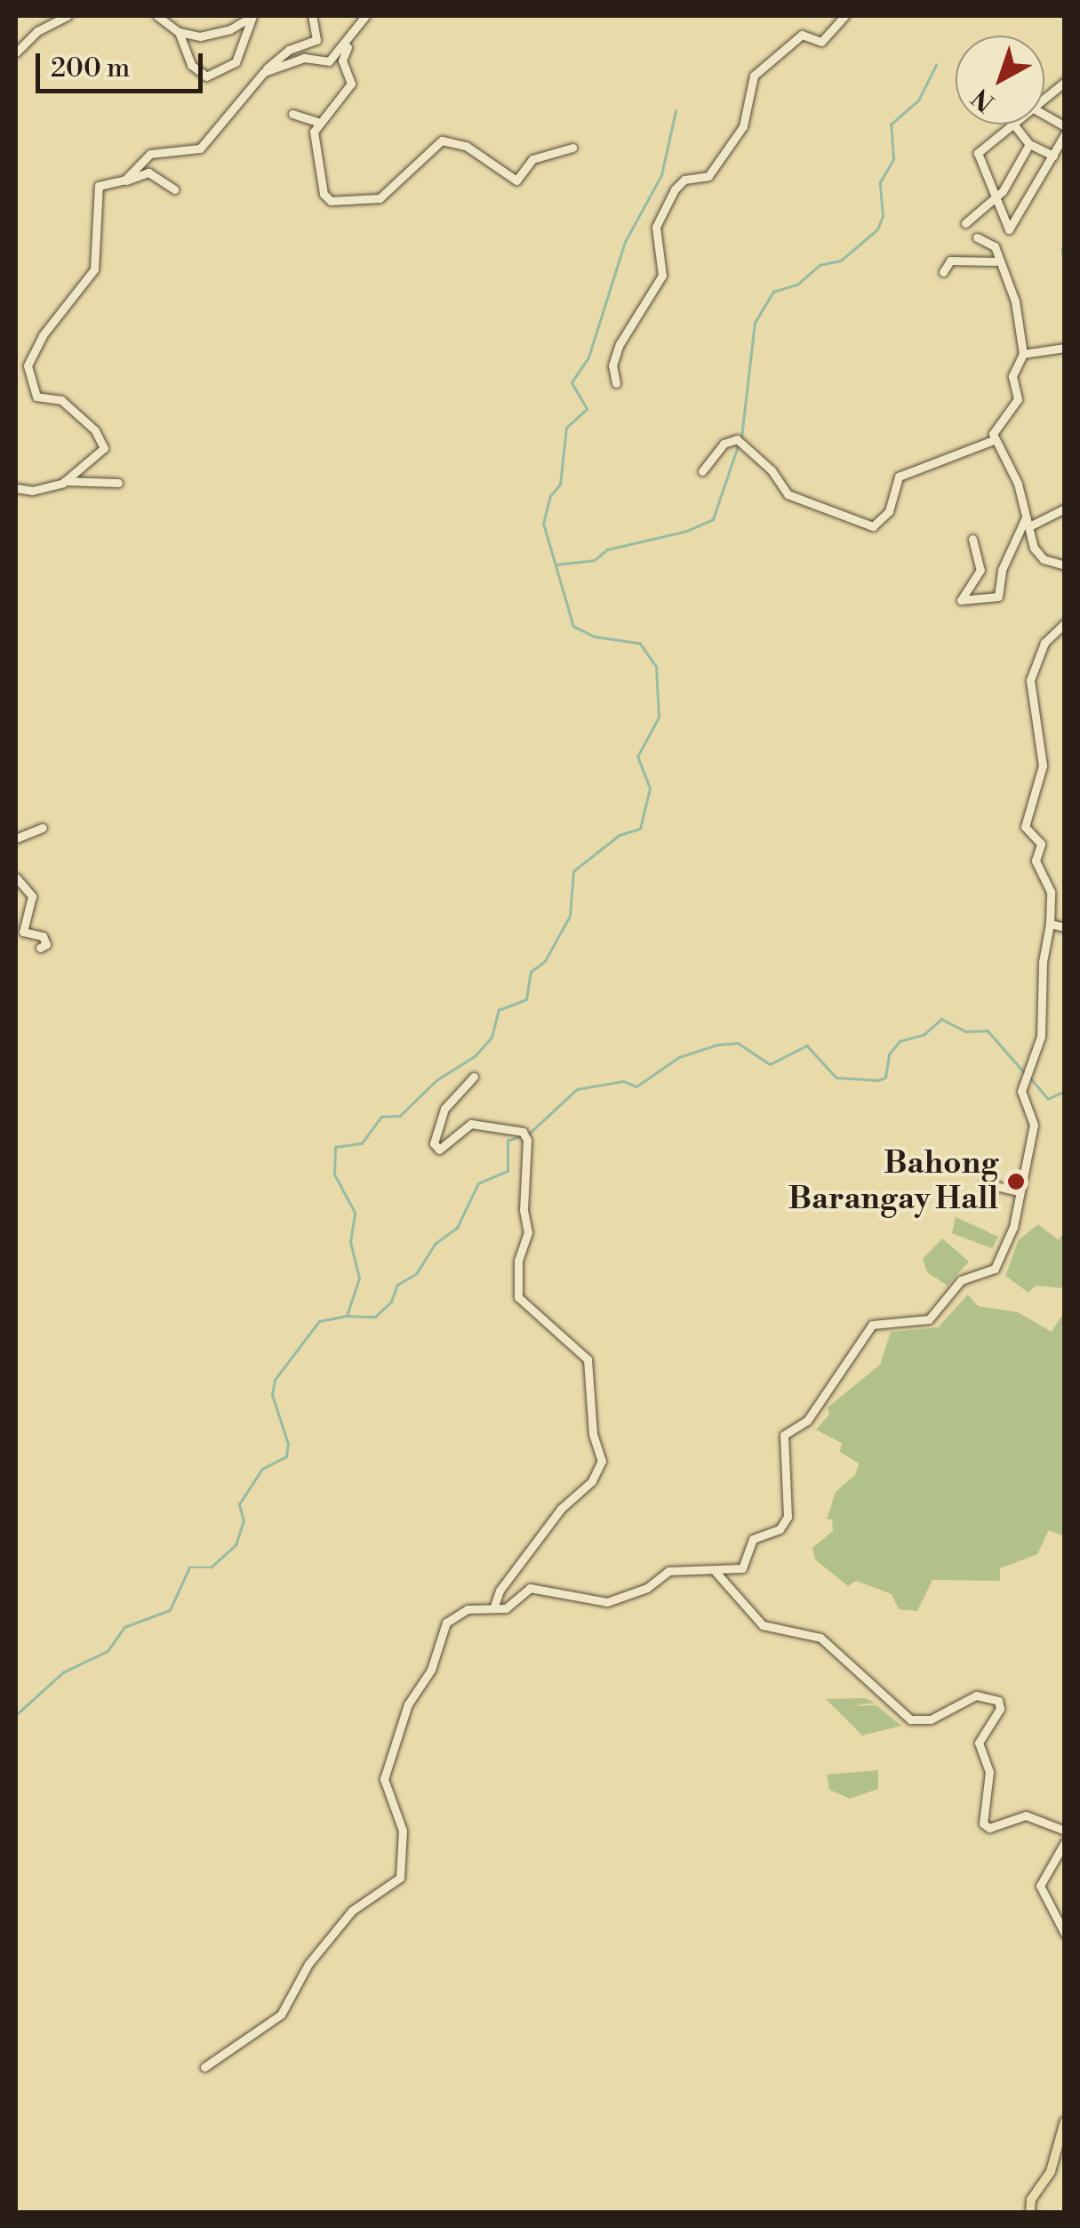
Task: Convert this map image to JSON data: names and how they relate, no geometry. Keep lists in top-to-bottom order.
{
  "places": ["Bahong Barangay Hall"],
  "scale_bar": "200 m",
  "north": "bottom left"
}
